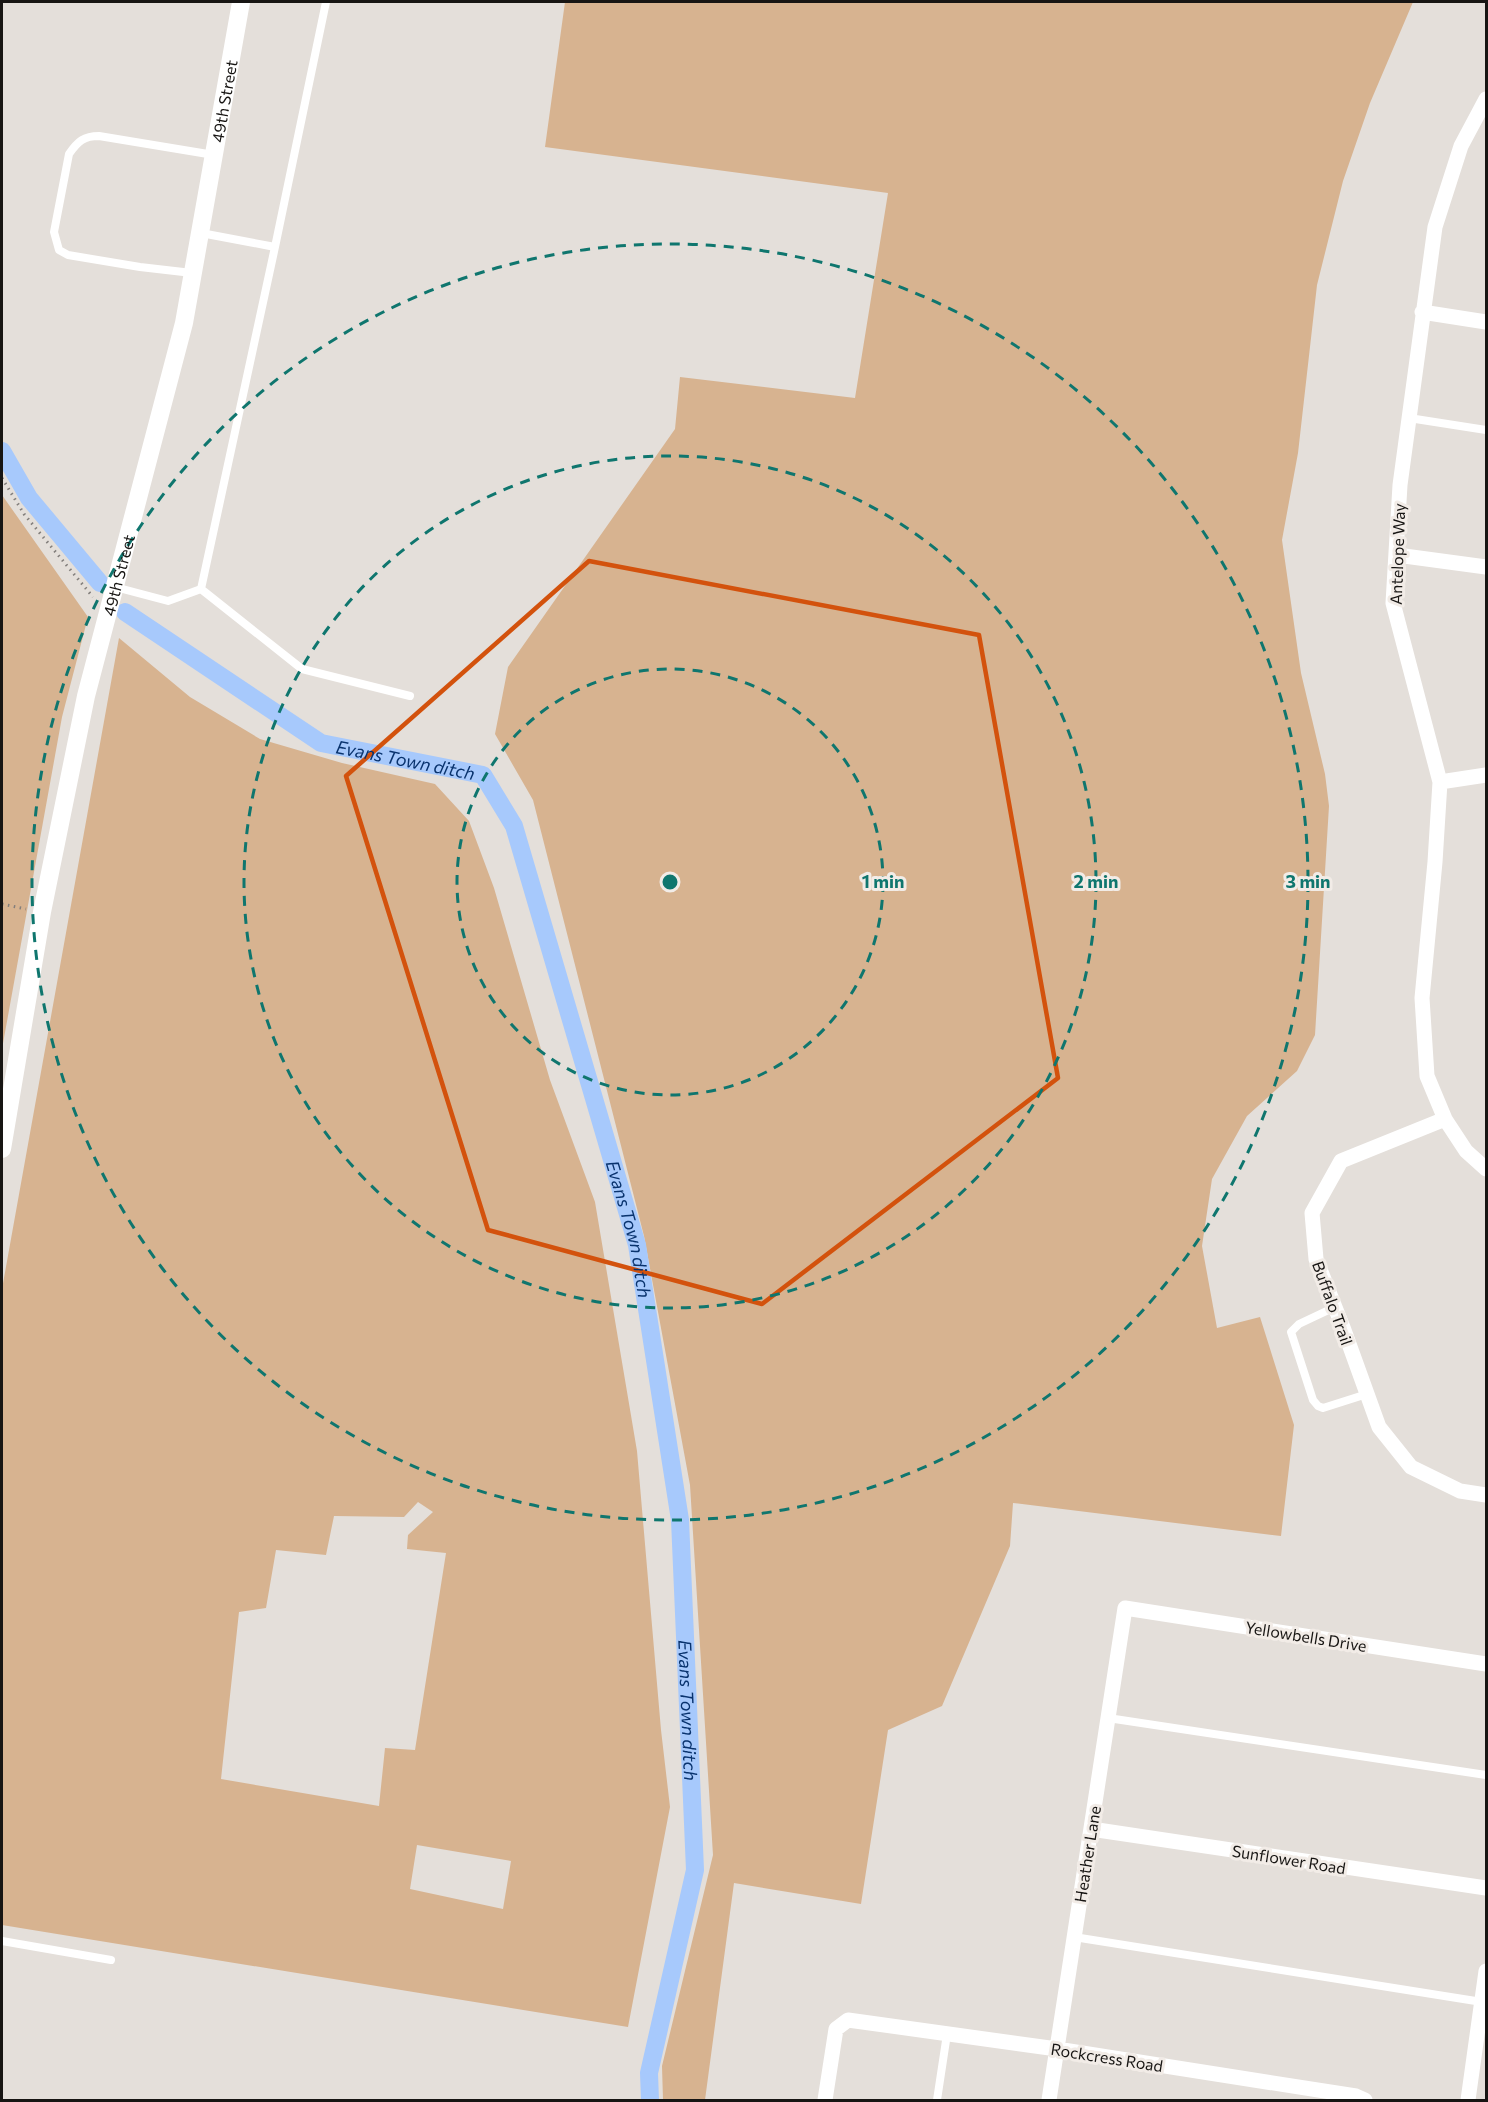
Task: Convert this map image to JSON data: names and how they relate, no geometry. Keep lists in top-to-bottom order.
{
  "streets": {
    "street": [
      "49th Street",
      "Antelope Way",
      "Buffalo Trail",
      "Yellowbells Drive",
      "Heather Lane",
      "Sunflower Road",
      "Rockcress Road"
    ]
  },
  "crossings": [
    ["Antelope Way", "Buffalo Trail"],
    ["Yellowbells Drive", "Heather Lane"],
    ["Heather Lane", "Sunflower Road"],
    ["Heather Lane", "Rockcress Road"]
  ],
  "water": ["Evans Town ditch"],
  "rings": ["1 min", "2 min", "3 min"]
}
